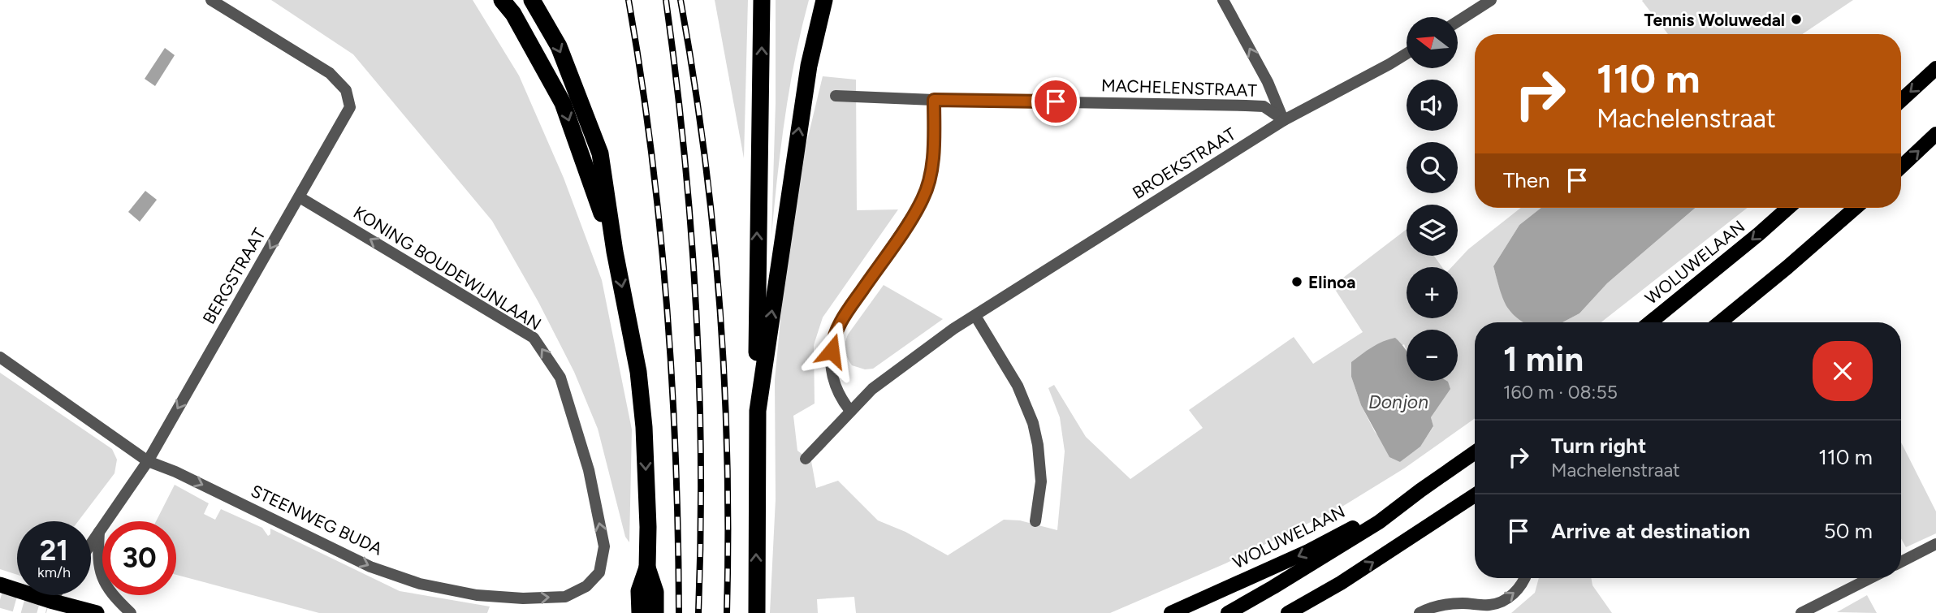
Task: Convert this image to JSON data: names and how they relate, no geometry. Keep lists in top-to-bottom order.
{
  "streets": {
    "main road": ["WOLUWELAAN"],
    "street": [
      "MACHELENSTRAAT",
      "BROEKSTRAAT",
      "KONING BOUDEWIJNLAAN",
      "BERGSTRAAT",
      "STEENWEG BUDA"
    ]
  },
  "crossings": [
    ["MACHELENSTRAAT", "BROEKSTRAAT"],
    ["KONING BOUDEWIJNLAAN", "BERGSTRAAT"],
    ["KONING BOUDEWIJNLAAN", "STEENWEG BUDA"],
    ["BERGSTRAAT", "STEENWEG BUDA"]
  ],
  "one_way": ["KONING BOUDEWIJNLAAN", "BERGSTRAAT", "STEENWEG BUDA"],
  "water": ["Donjon"],
  "places": ["Tennis Woluwedal", "Elinoa"],
  "north": "left",
  "page": {
    "map_buttons": ["+", "−"],
    "turn": ["110 m", "Machelenstraat"],
    "then": "Then",
    "heading": ["1 min", "160 m · 08:55"],
    "list": [
      {
        "name": "Turn right",
        "note": "Machelenstraat",
        "value": "110 m"
      },
      {
        "name": "Arrive at destination",
        "value": "50 m"
      }
    ],
    "speed": "21 km/h",
    "limit": "30"
  }
}
